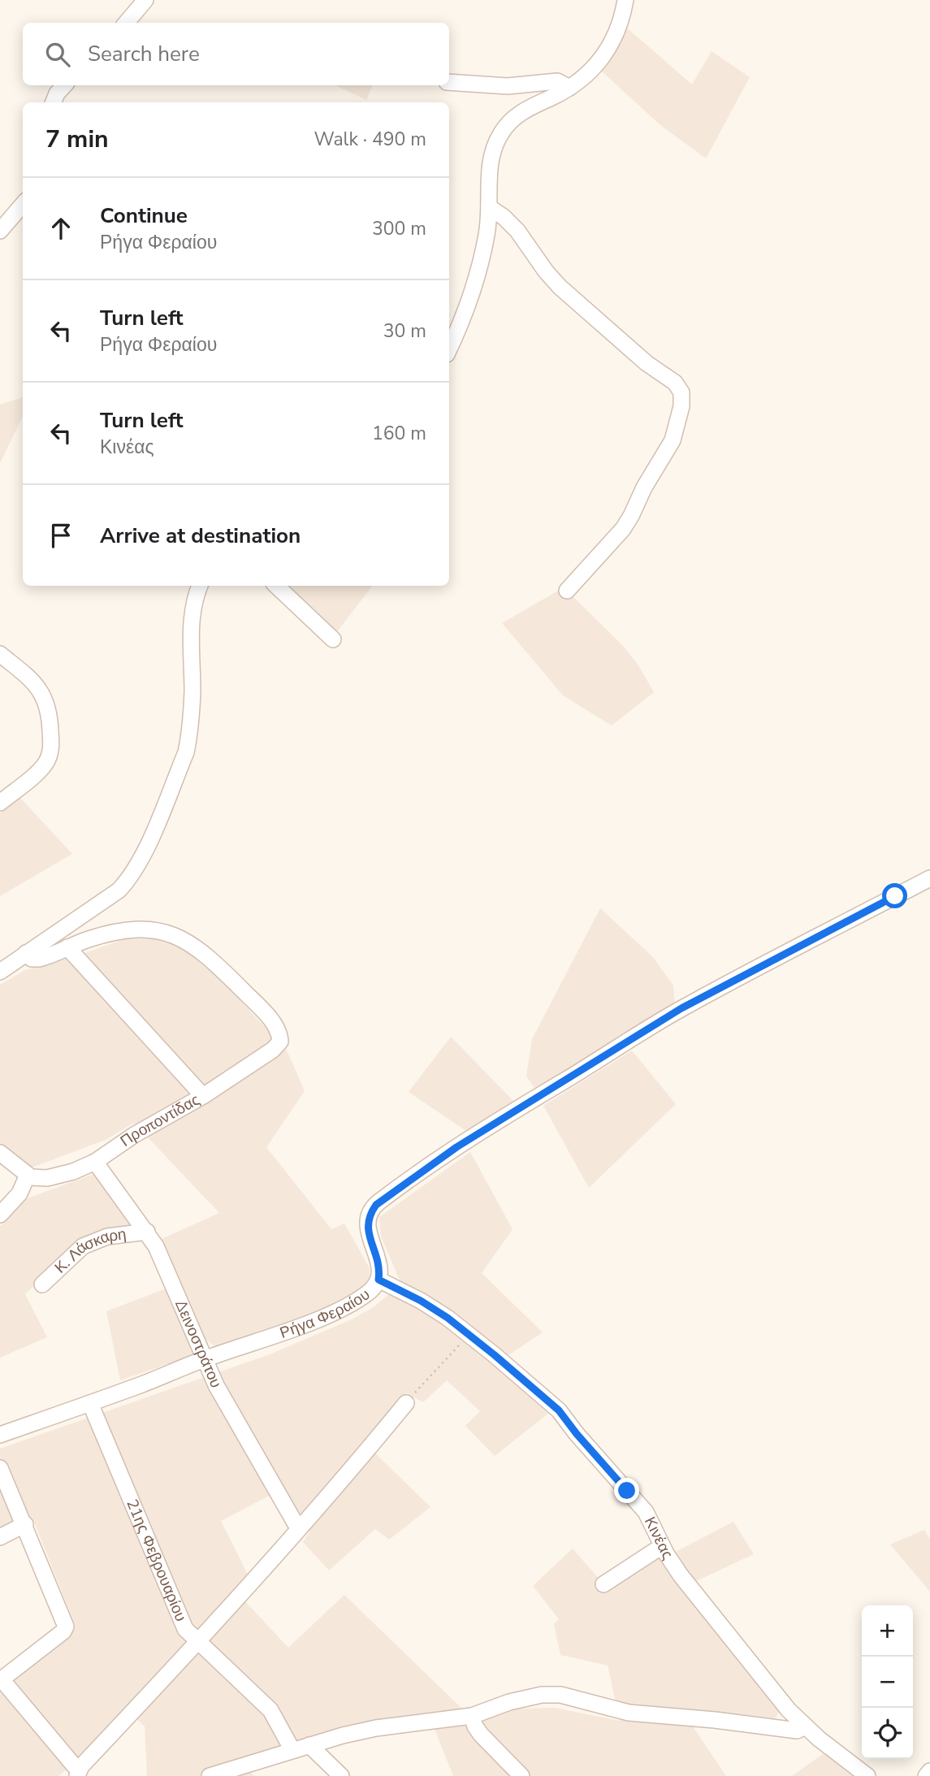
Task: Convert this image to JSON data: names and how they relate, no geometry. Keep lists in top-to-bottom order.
{
  "streets": {
    "street": [
      "Προποντίδας",
      "Κ. Λάσκαρη",
      "Ρήγα Φεραίου",
      "Δεινοστράτου",
      "Κινέας",
      "21ης Φεβρουαρίου"
    ]
  },
  "crossings": [
    ["Προποντίδας", "Δεινοστράτου"],
    ["Κ. Λάσκαρη", "Δεινοστράτου"],
    ["Ρήγα Φεραίου", "Δεινοστράτου"],
    ["Ρήγα Φεραίου", "Κινέας"],
    ["Ρήγα Φεραίου", "21ης Φεβρουαρίου"]
  ],
  "page": {
    "search": "Search here",
    "heading": ["7 min", "Walk · 490 m"],
    "list": [
      ["Continue", "Ρήγα Φεραίου", "300 m"],
      ["Turn left", "Ρήγα Φεραίου", "30 m"],
      ["Turn left", "Κινέας", "160 m"],
      "Arrive at destination"
    ],
    "map_buttons": ["+", "−"]
  }
}
